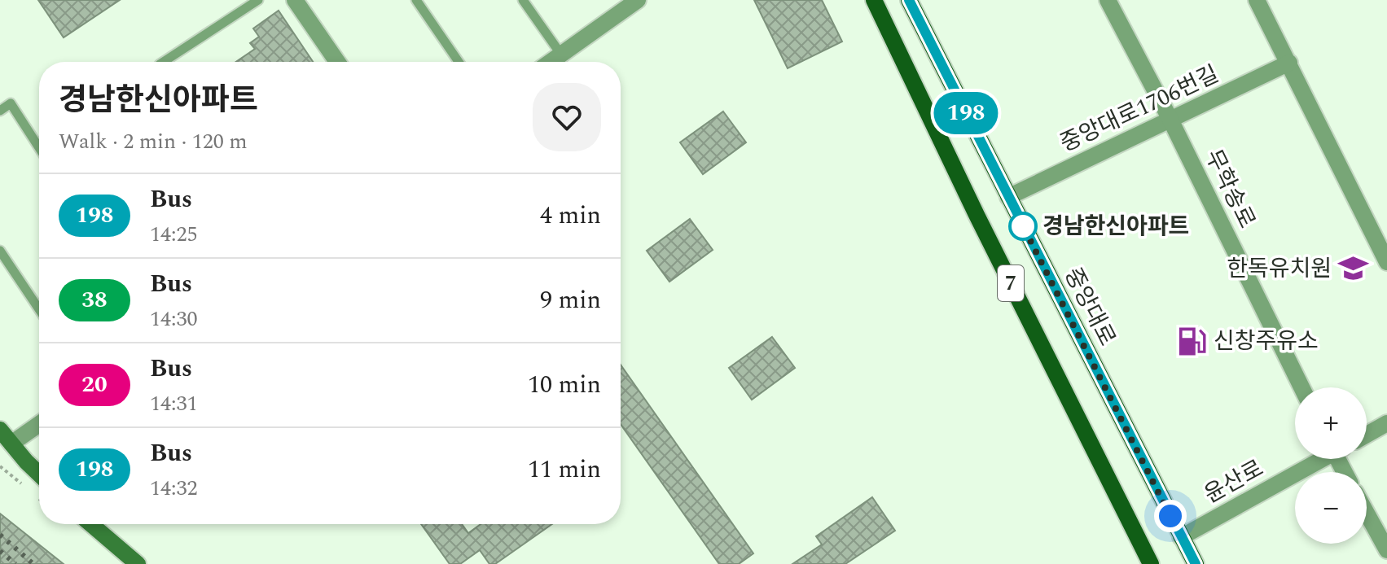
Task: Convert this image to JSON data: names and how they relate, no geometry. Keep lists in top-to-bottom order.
{
  "streets": {
    "main road": ["7", "중앙대로"],
    "street": ["중앙대로1706번길", "무학송로", "윤산로"]
  },
  "crossings": [
    ["중앙대로1706번길", "무학송로"],
    ["중앙대로1706번길", "중앙대로"],
    ["중앙대로", "윤산로"]
  ],
  "places": {
    "other": ["경남한신아파트"],
    "school or university": ["한독유치원"],
    "fuel station": ["신창주유소"]
  },
  "lines": ["bus line 198"],
  "page": {
    "on_map": "198",
    "heading": ["경남한신아파트", "Walk · 2 min · 120 m"],
    "list": [
      {
        "mark": "198",
        "name": "Bus",
        "note": "14:25",
        "value": "4 min"
      },
      {
        "mark": "38",
        "name": "Bus",
        "note": "14:30",
        "value": "9 min"
      },
      {
        "mark": "20",
        "name": "Bus",
        "note": "14:31",
        "value": "10 min"
      },
      {
        "mark": "198",
        "name": "Bus",
        "note": "14:32",
        "value": "11 min"
      }
    ],
    "map_buttons": ["+", "−"]
  }
}
